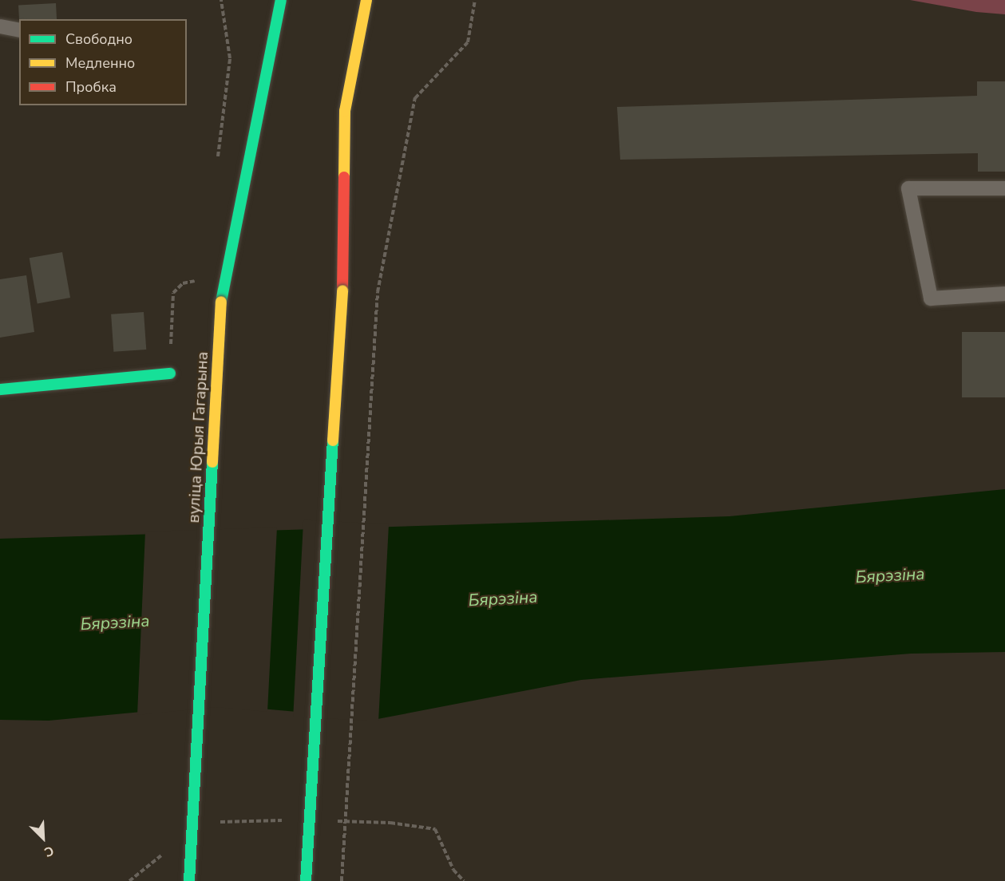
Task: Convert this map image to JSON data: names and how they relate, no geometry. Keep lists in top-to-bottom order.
{
  "streets": {
    "main road": ["вуліца Юрыя Гагарына"]
  },
  "water": ["Бярэзіна"],
  "legend": ["Свободно", "Медленно", "Пробка"],
  "north": "bottom right"
}
